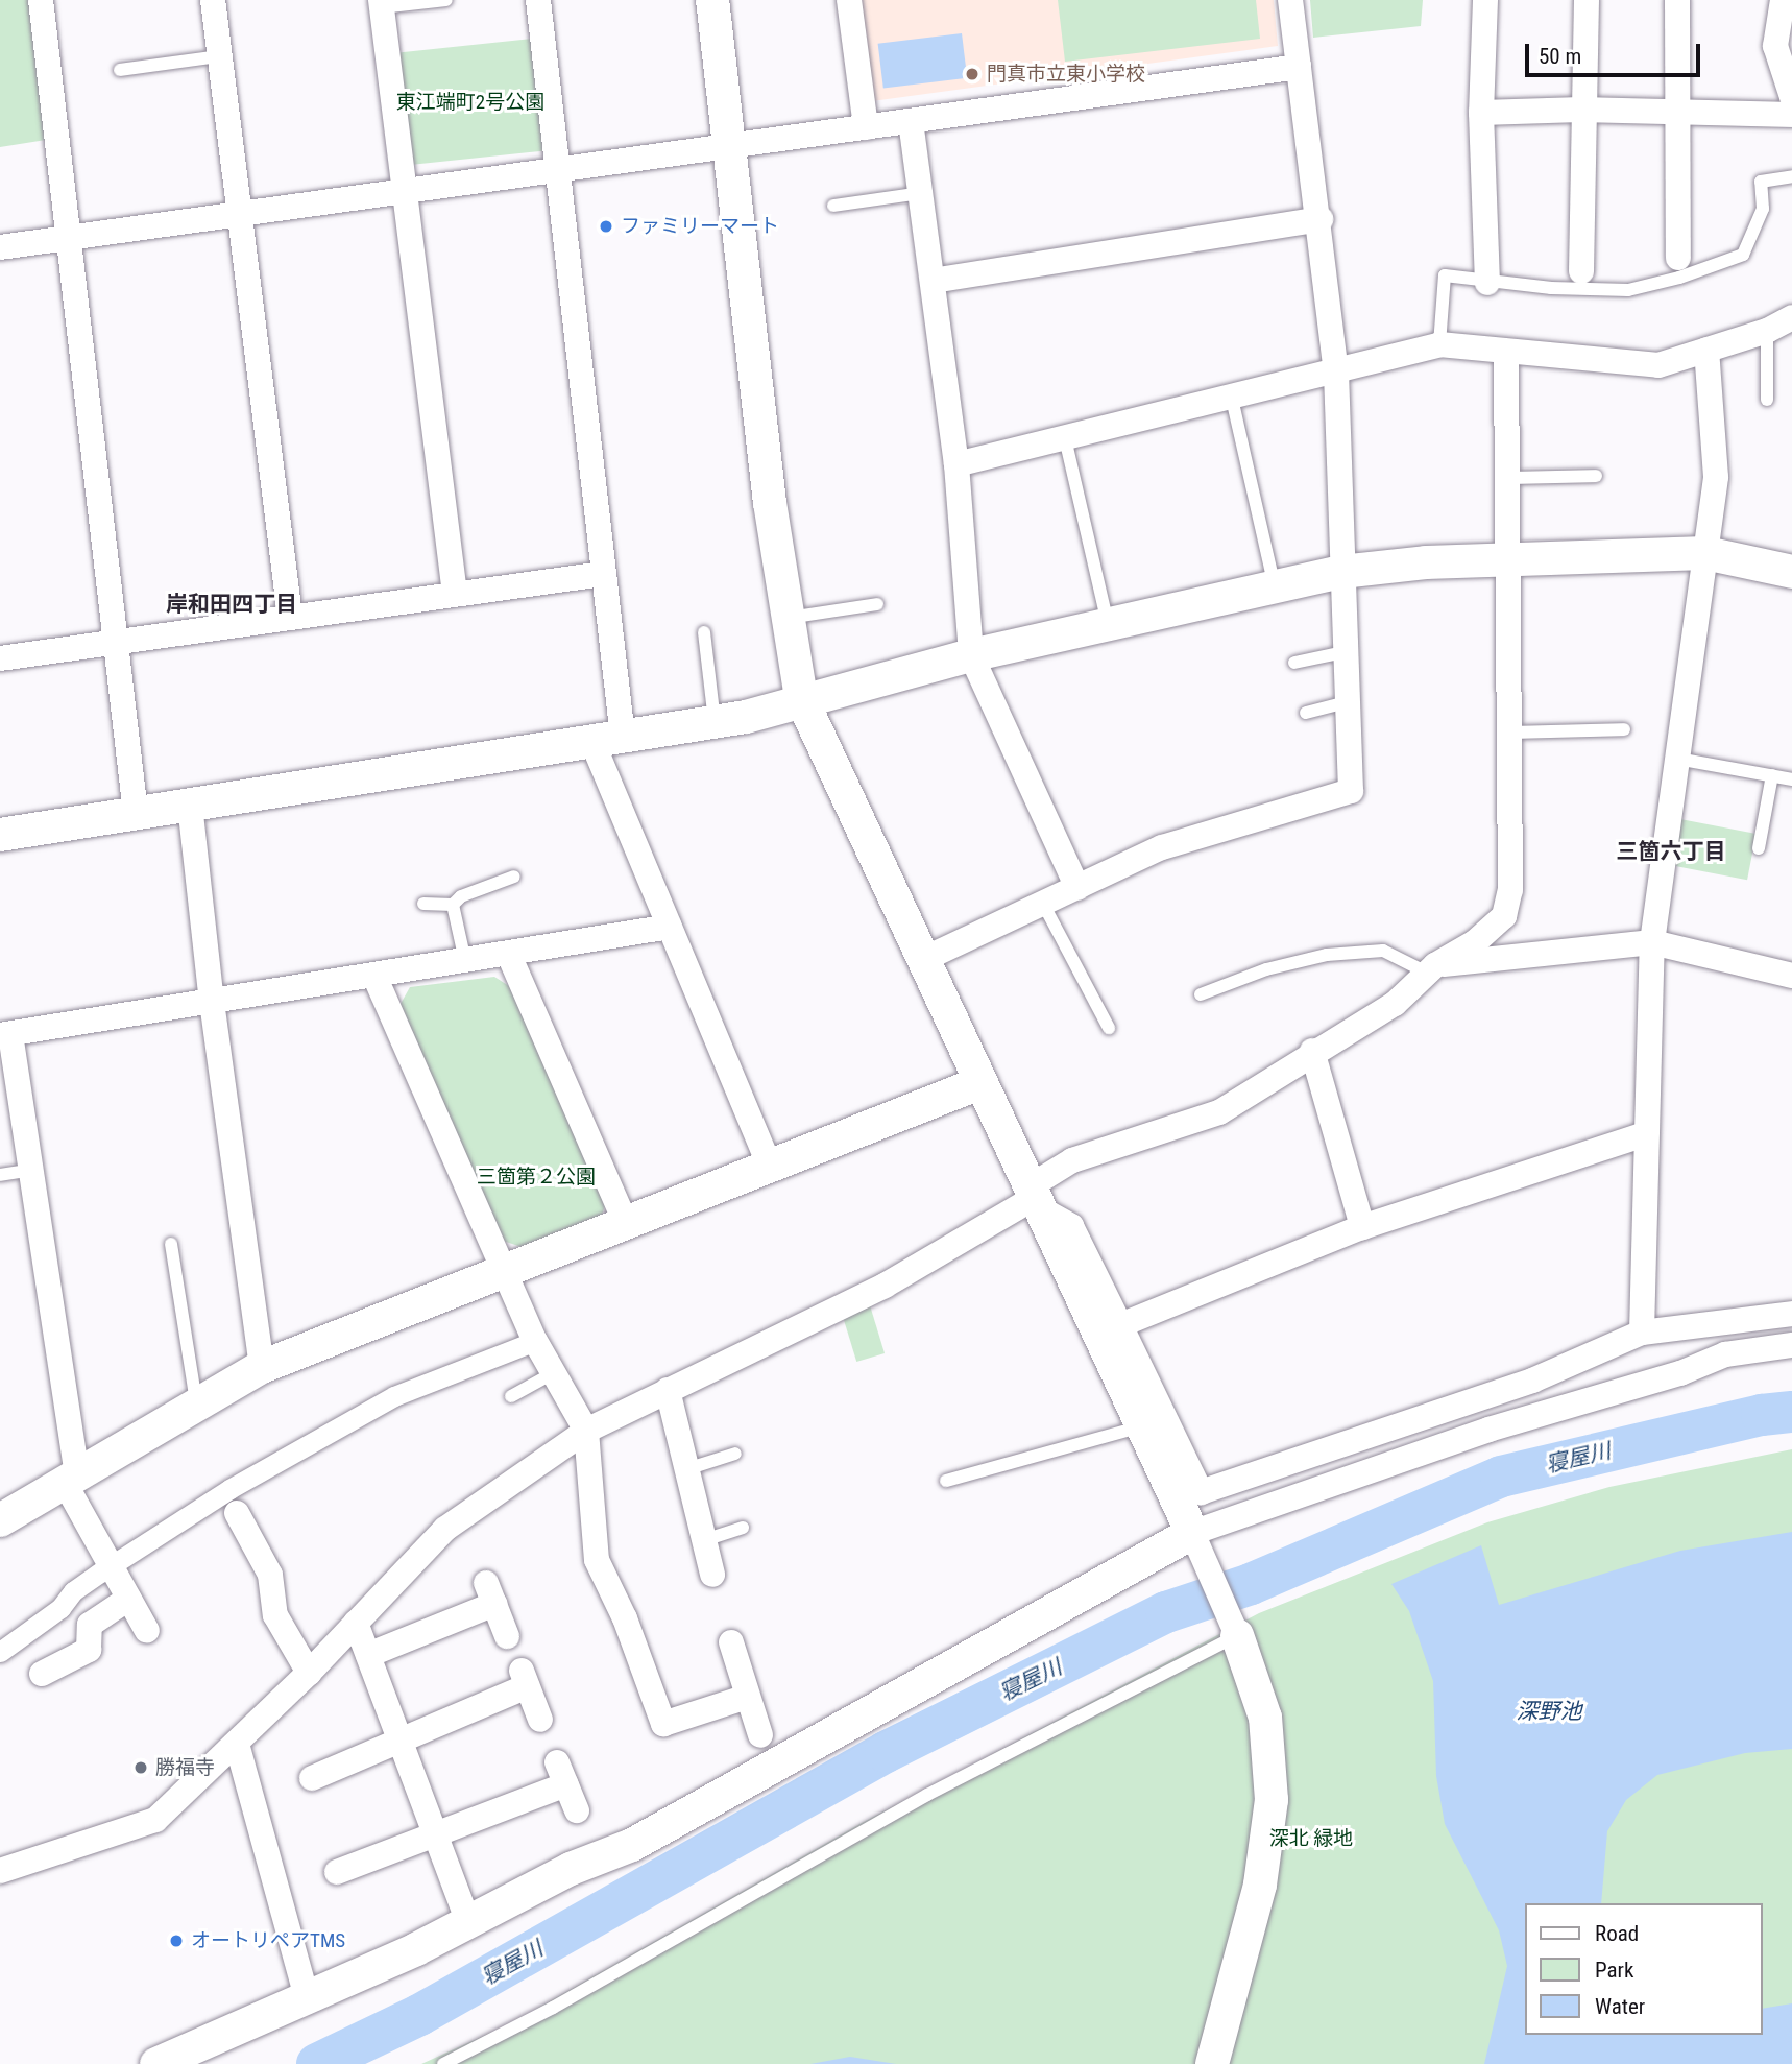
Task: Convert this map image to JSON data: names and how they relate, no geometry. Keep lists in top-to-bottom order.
{
  "districts": ["岸和田四丁目", "三箇六丁目"],
  "water": ["寝屋川", "深野池"],
  "parks": ["東江端町2号公園", "三箇第２公園", "深北 緑地"],
  "places": [
    "門真市立東小学校",
    "ファミリーマート",
    "勝福寺",
    "オートリペアTMS"
  ],
  "legend": ["Road", "Park", "Water"],
  "scale_bar": "50 m"
}
